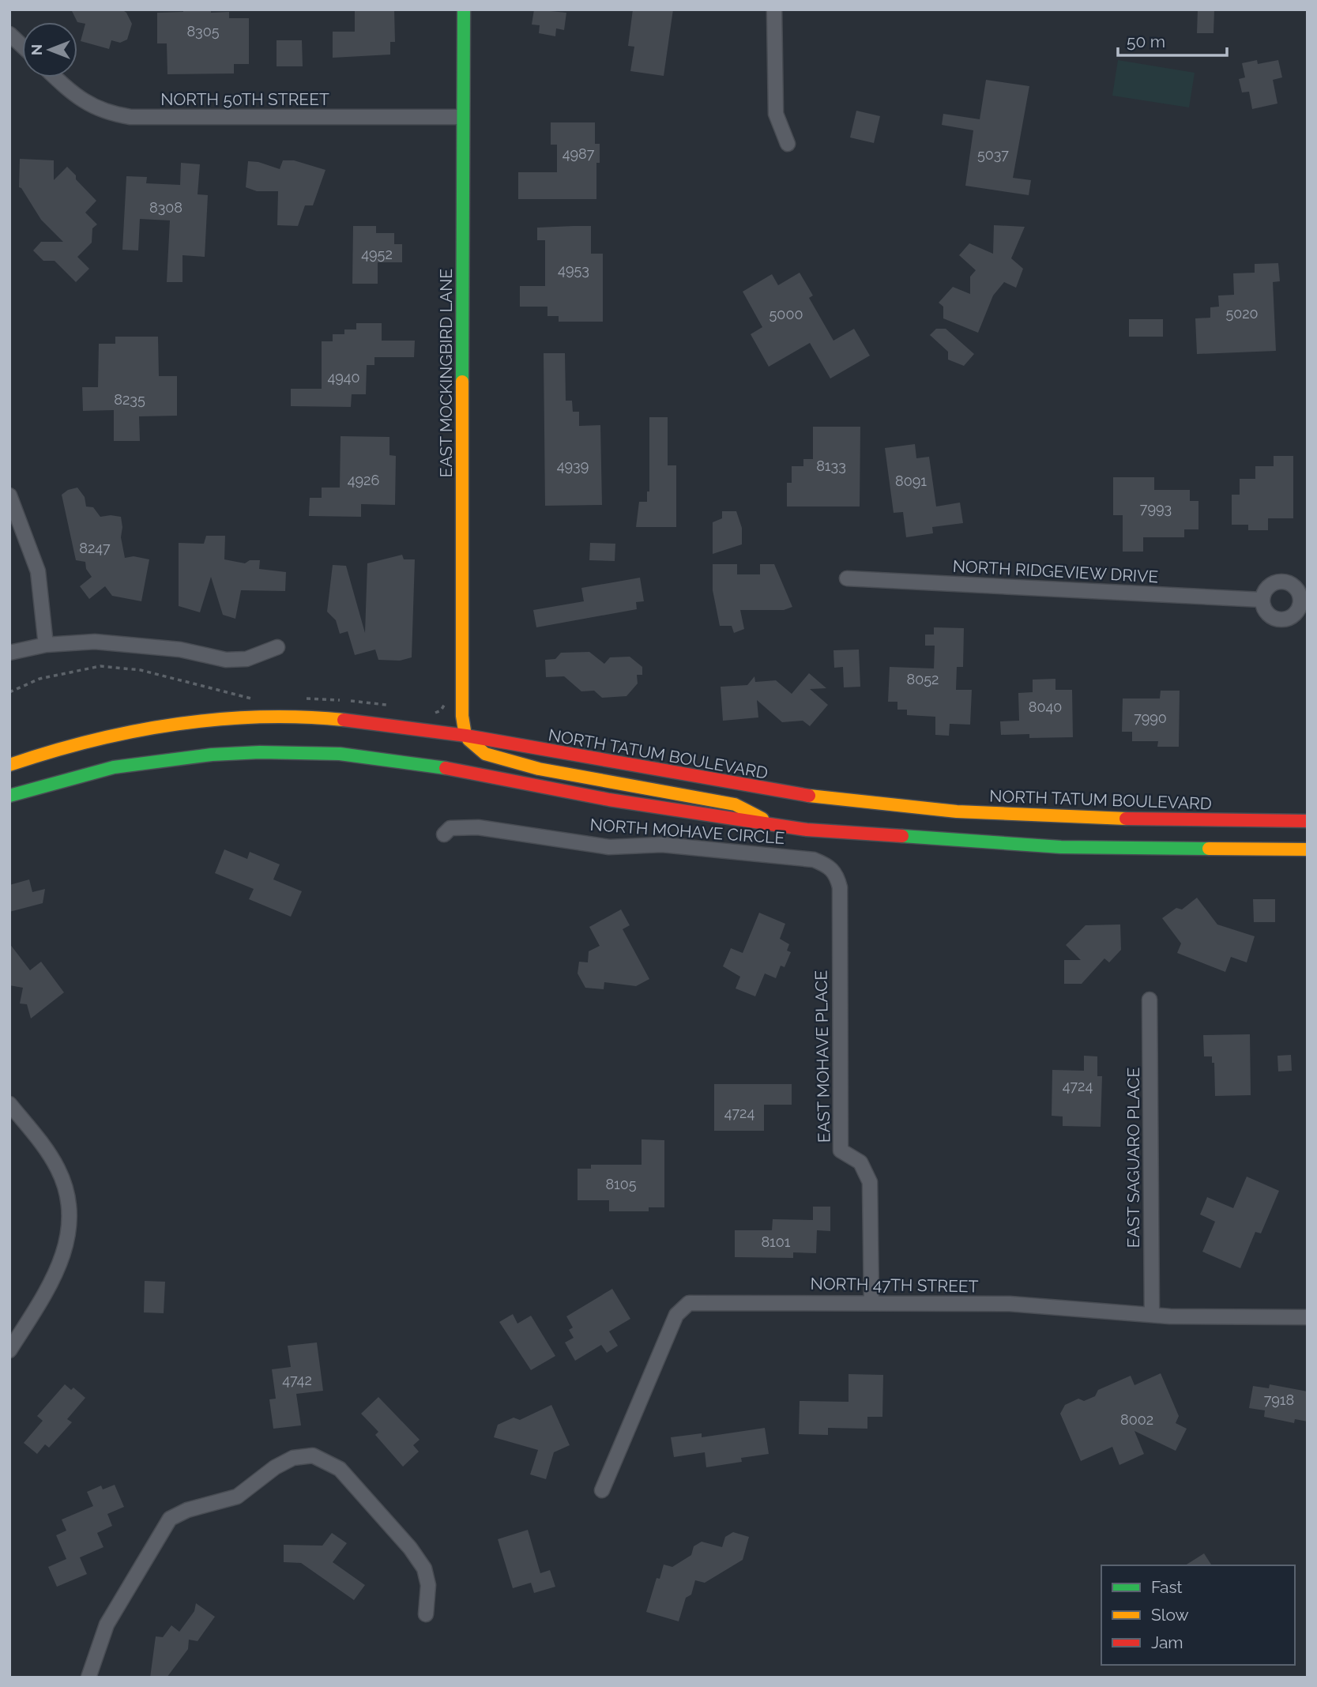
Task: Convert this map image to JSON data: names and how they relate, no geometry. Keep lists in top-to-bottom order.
{
  "streets": {
    "main road": ["EAST MOCKINGBIRD LANE", "NORTH TATUM BOULEVARD"],
    "street": [
      "NORTH 50TH STREET",
      "NORTH RIDGEVIEW DRIVE",
      "NORTH MOHAVE CIRCLE",
      "EAST MOHAVE PLACE",
      "EAST SAGUARO PLACE",
      "NORTH 47TH STREET"
    ]
  },
  "crossings": [
    ["NORTH 50TH STREET", "EAST MOCKINGBIRD LANE"],
    ["EAST MOCKINGBIRD LANE", "NORTH TATUM BOULEVARD"],
    ["NORTH MOHAVE CIRCLE", "EAST MOHAVE PLACE"],
    ["EAST MOHAVE PLACE", "NORTH 47TH STREET"],
    ["EAST SAGUARO PLACE", "NORTH 47TH STREET"]
  ],
  "house_numbers": [
    "8305",
    "4987",
    "5037",
    "8308",
    "4952",
    "4953",
    "5020",
    "5000",
    "4940",
    "8235",
    "4939",
    "8133",
    "4926",
    "8091",
    "7993",
    "8247",
    "8052",
    "8040",
    "7990",
    "4724",
    "4724",
    "8105",
    "8101",
    "4742",
    "7918",
    "8002"
  ],
  "legend": ["Fast", "Slow", "Jam"],
  "scale_bar": "50 m",
  "north": "left"
}
